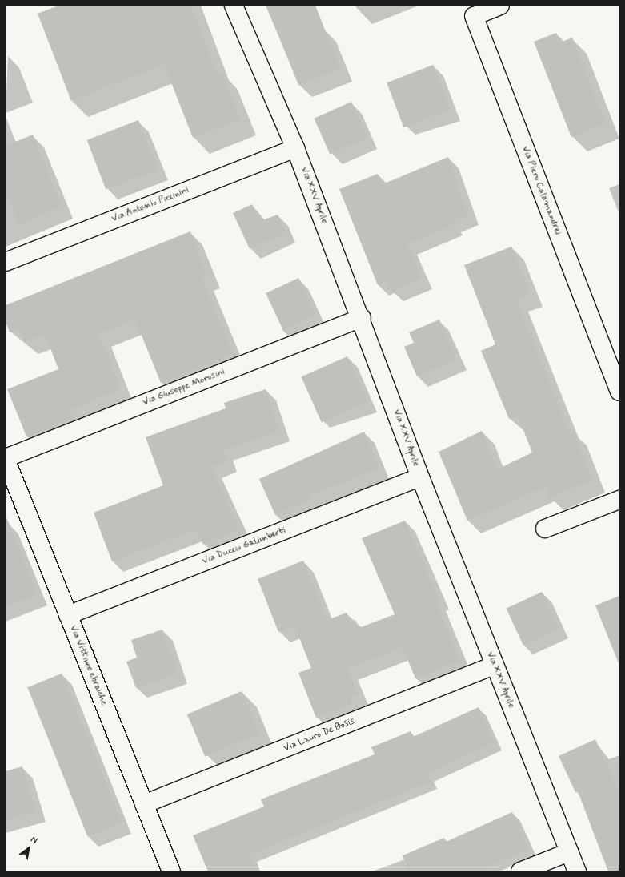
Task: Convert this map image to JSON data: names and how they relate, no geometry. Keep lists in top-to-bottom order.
{
  "streets": {
    "street": [
      "Via Piero Calamandrei",
      "Via XXV Aprile",
      "Via Antonio Piccinini",
      "Via Giuseppe Morosini",
      "Via Duccio Galimberti",
      "Via Vittime ebraiche",
      "Via Lauro De Bosis"
    ]
  },
  "crossings": [
    ["Via XXV Aprile", "Via Antonio Piccinini"],
    ["Via XXV Aprile", "Via Giuseppe Morosini"],
    ["Via XXV Aprile", "Via Duccio Galimberti"],
    ["Via XXV Aprile", "Via Lauro De Bosis"],
    ["Via Giuseppe Morosini", "Via Vittime ebraiche"],
    ["Via Duccio Galimberti", "Via Vittime ebraiche"],
    ["Via Vittime ebraiche", "Via Lauro De Bosis"]
  ],
  "north": "top right"
}
